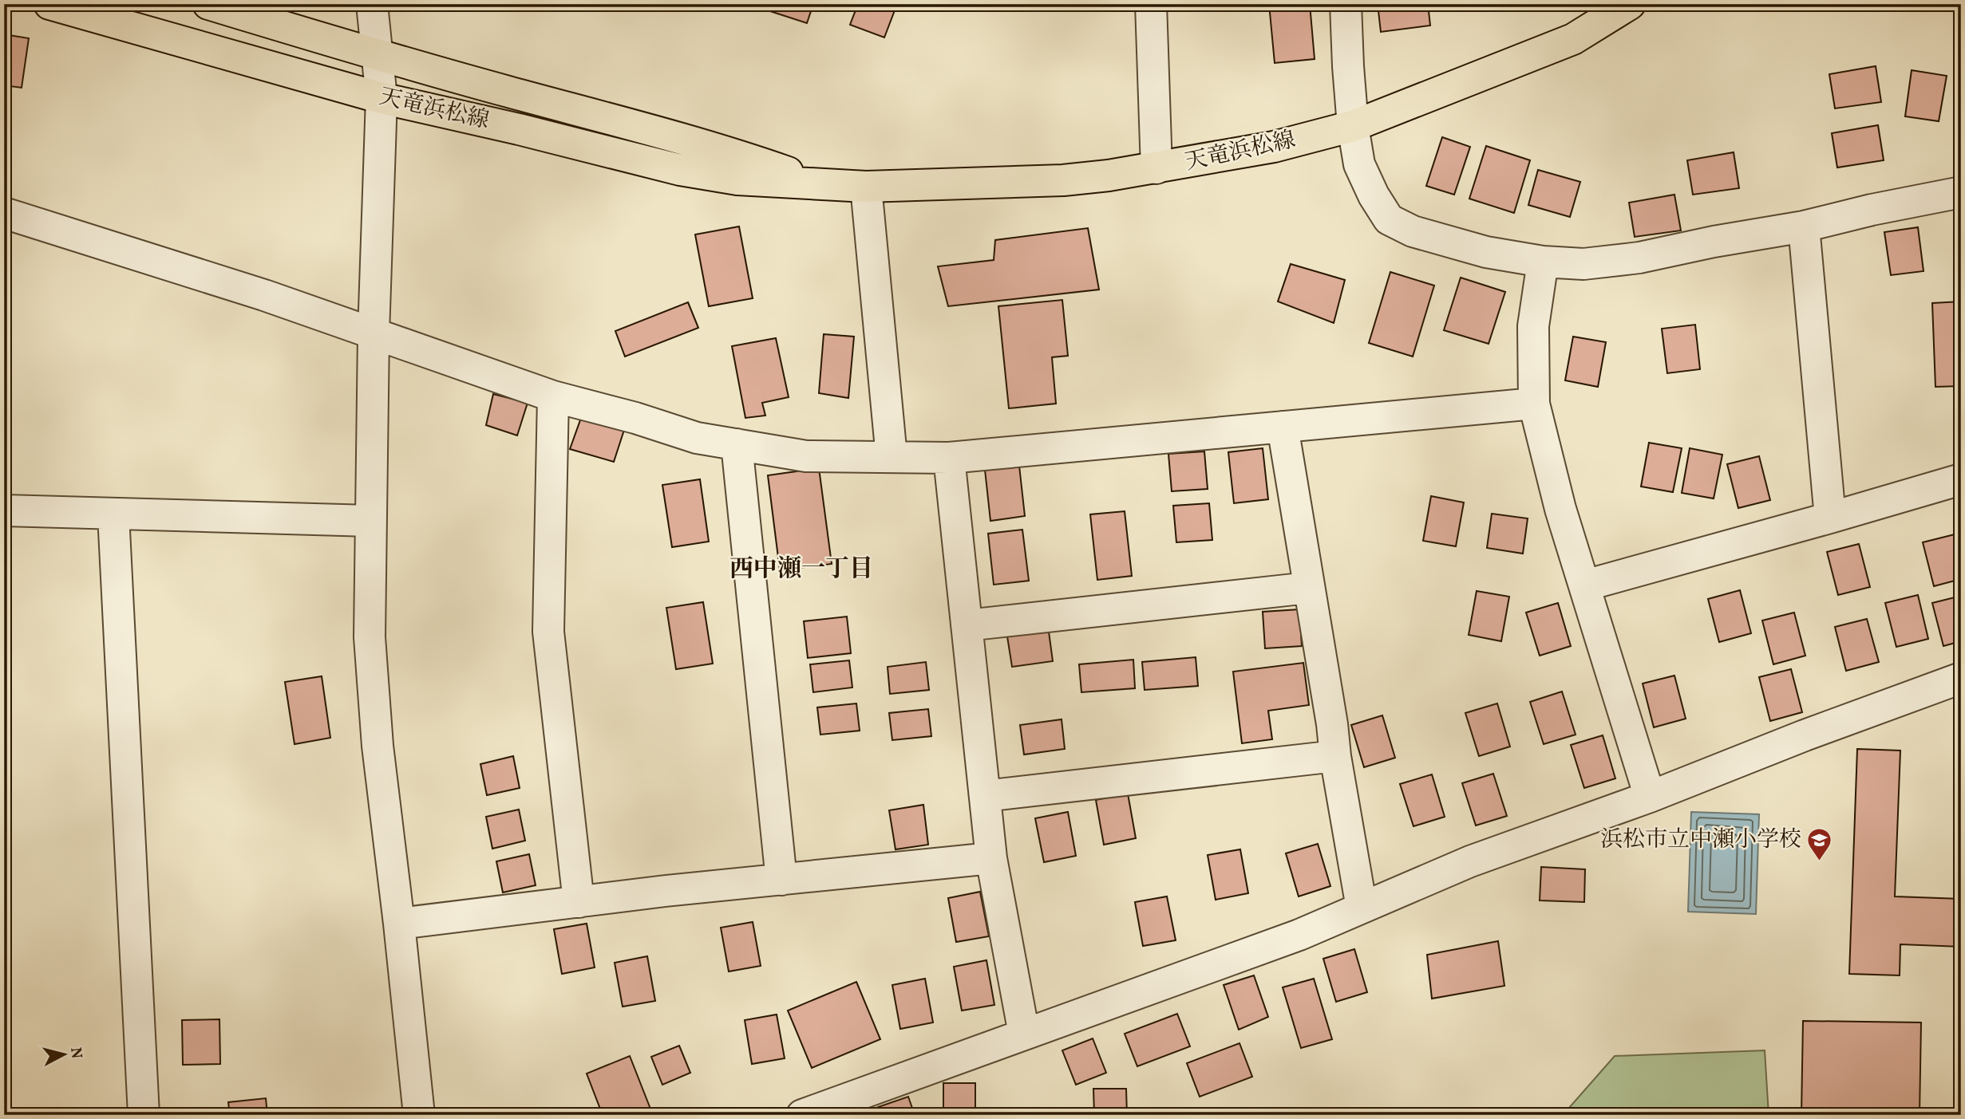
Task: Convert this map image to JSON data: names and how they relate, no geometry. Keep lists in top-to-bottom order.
{
  "streets": {
    "main road": ["天竜浜松線"]
  },
  "districts": ["西中瀬一丁目"],
  "places": {
    "school or university": ["浜松市立中瀬小学校"]
  },
  "north": "right"
}
